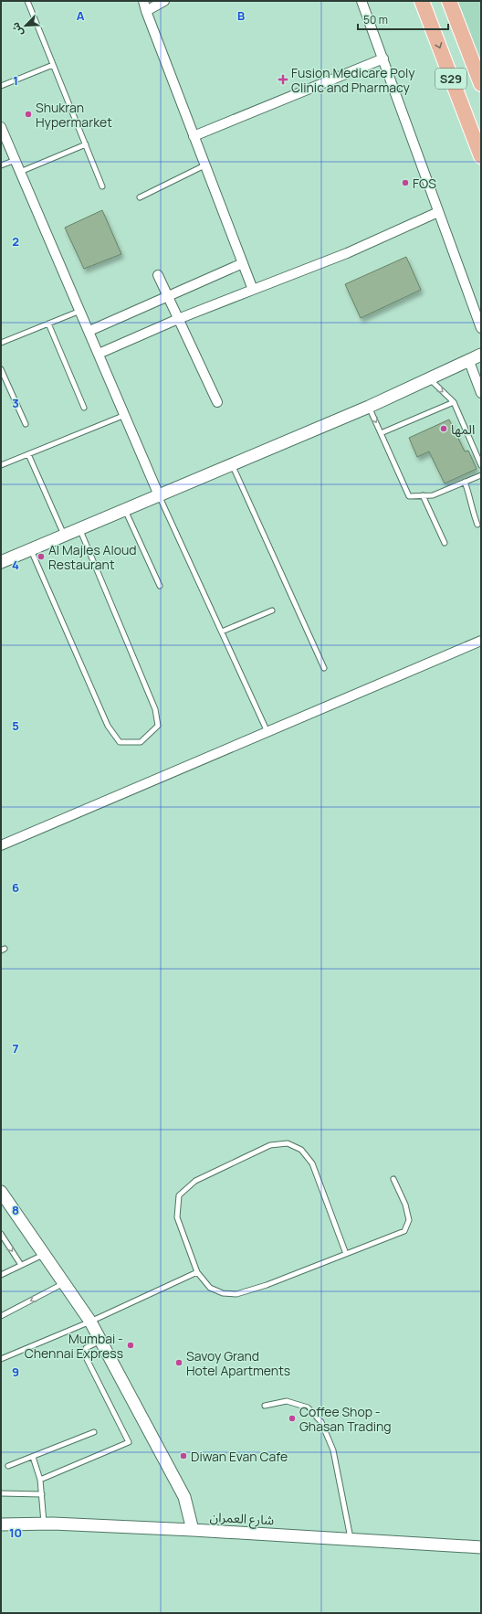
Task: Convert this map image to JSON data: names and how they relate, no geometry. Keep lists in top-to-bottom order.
{
  "streets": {
    "main road": ["S29"],
    "street": ["شارع العمران"]
  },
  "places": {
    "health": ["Fusion Medicare Poly Clinic and Pharmacy"],
    "other": [
      "Shukran Hypermarket",
      "FOS",
      "المه‍ا",
      "Al Majles Aloud Restaurant",
      "Mumbai - Chennai Express",
      "Savoy Grand Hotel Apartments",
      "Coffee Shop - Ghasan Trading",
      "Diwan Evan Cafe"
    ]
  },
  "scale_bar": "50 m",
  "north": "bottom left",
  "grid": {
    "columns": ["A", "B"],
    "rows": [
      "1",
      "2",
      "3",
      "4",
      "5",
      "6",
      "7",
      "8",
      "9",
      "10"
    ]
  }
}
